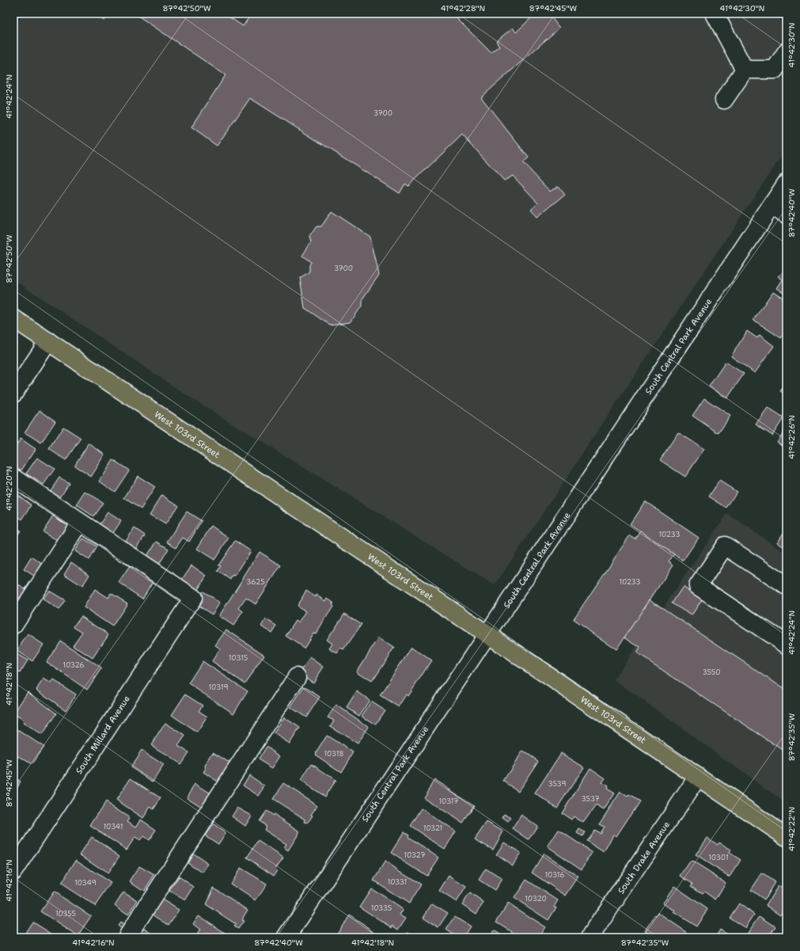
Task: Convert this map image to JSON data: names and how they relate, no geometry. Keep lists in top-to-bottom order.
{
  "streets": {
    "main road": ["West 103rd Street"],
    "street": ["South Central Park Avenue", "South Millard Avenue", "South Drake Avenue"]
  },
  "crossings": [
    ["South Central Park Avenue", "West 103rd Street"],
    ["West 103rd Street", "South Drake Avenue"]
  ],
  "house_numbers": [
    "3700",
    "3700",
    "10233",
    "3625",
    "10233",
    "10315",
    "10326",
    "3550",
    "10319",
    "10318",
    "3539",
    "3537",
    "10317",
    "10341",
    "10321",
    "10327",
    "10301",
    "10316",
    "10331",
    "10349",
    "10320",
    "10335",
    "10355"
  ],
  "coordinates": [
    "87°42'50\"W",
    "41°42'28\"N",
    "87°42'45\"W",
    "41°42'30\"N",
    "41°42'24\"N",
    "87°42'40\"W",
    "41°42'26\"N",
    "41°42'20\"N",
    "41°42'18\"N",
    "87°42'35\"W",
    "41°42'22\"N",
    "41°42'16\"N"
  ]
}
